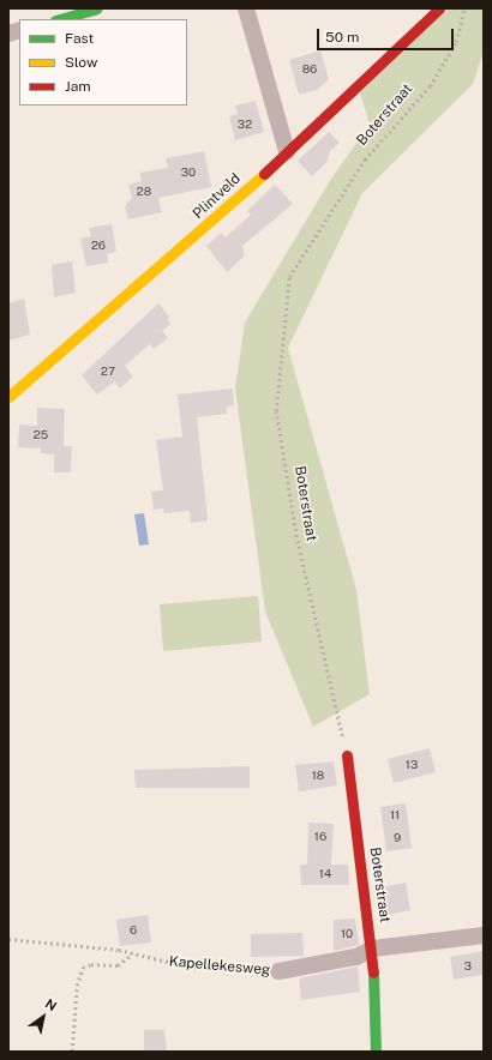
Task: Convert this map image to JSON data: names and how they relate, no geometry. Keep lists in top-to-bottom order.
{
  "streets": {
    "street": ["Boterstraat", "Plintveld", "Kapellekesweg"]
  },
  "crossings": [
    ["Boterstraat", "Kapellekesweg"]
  ],
  "house_numbers": [
    "86",
    "32",
    "30",
    "28",
    "26",
    "27",
    "25",
    "13",
    "18",
    "11",
    "16",
    "9",
    "14",
    "6",
    "10",
    "3"
  ],
  "legend": ["Fast", "Slow", "Jam"],
  "scale_bar": "50 m",
  "north": "top right"
}
